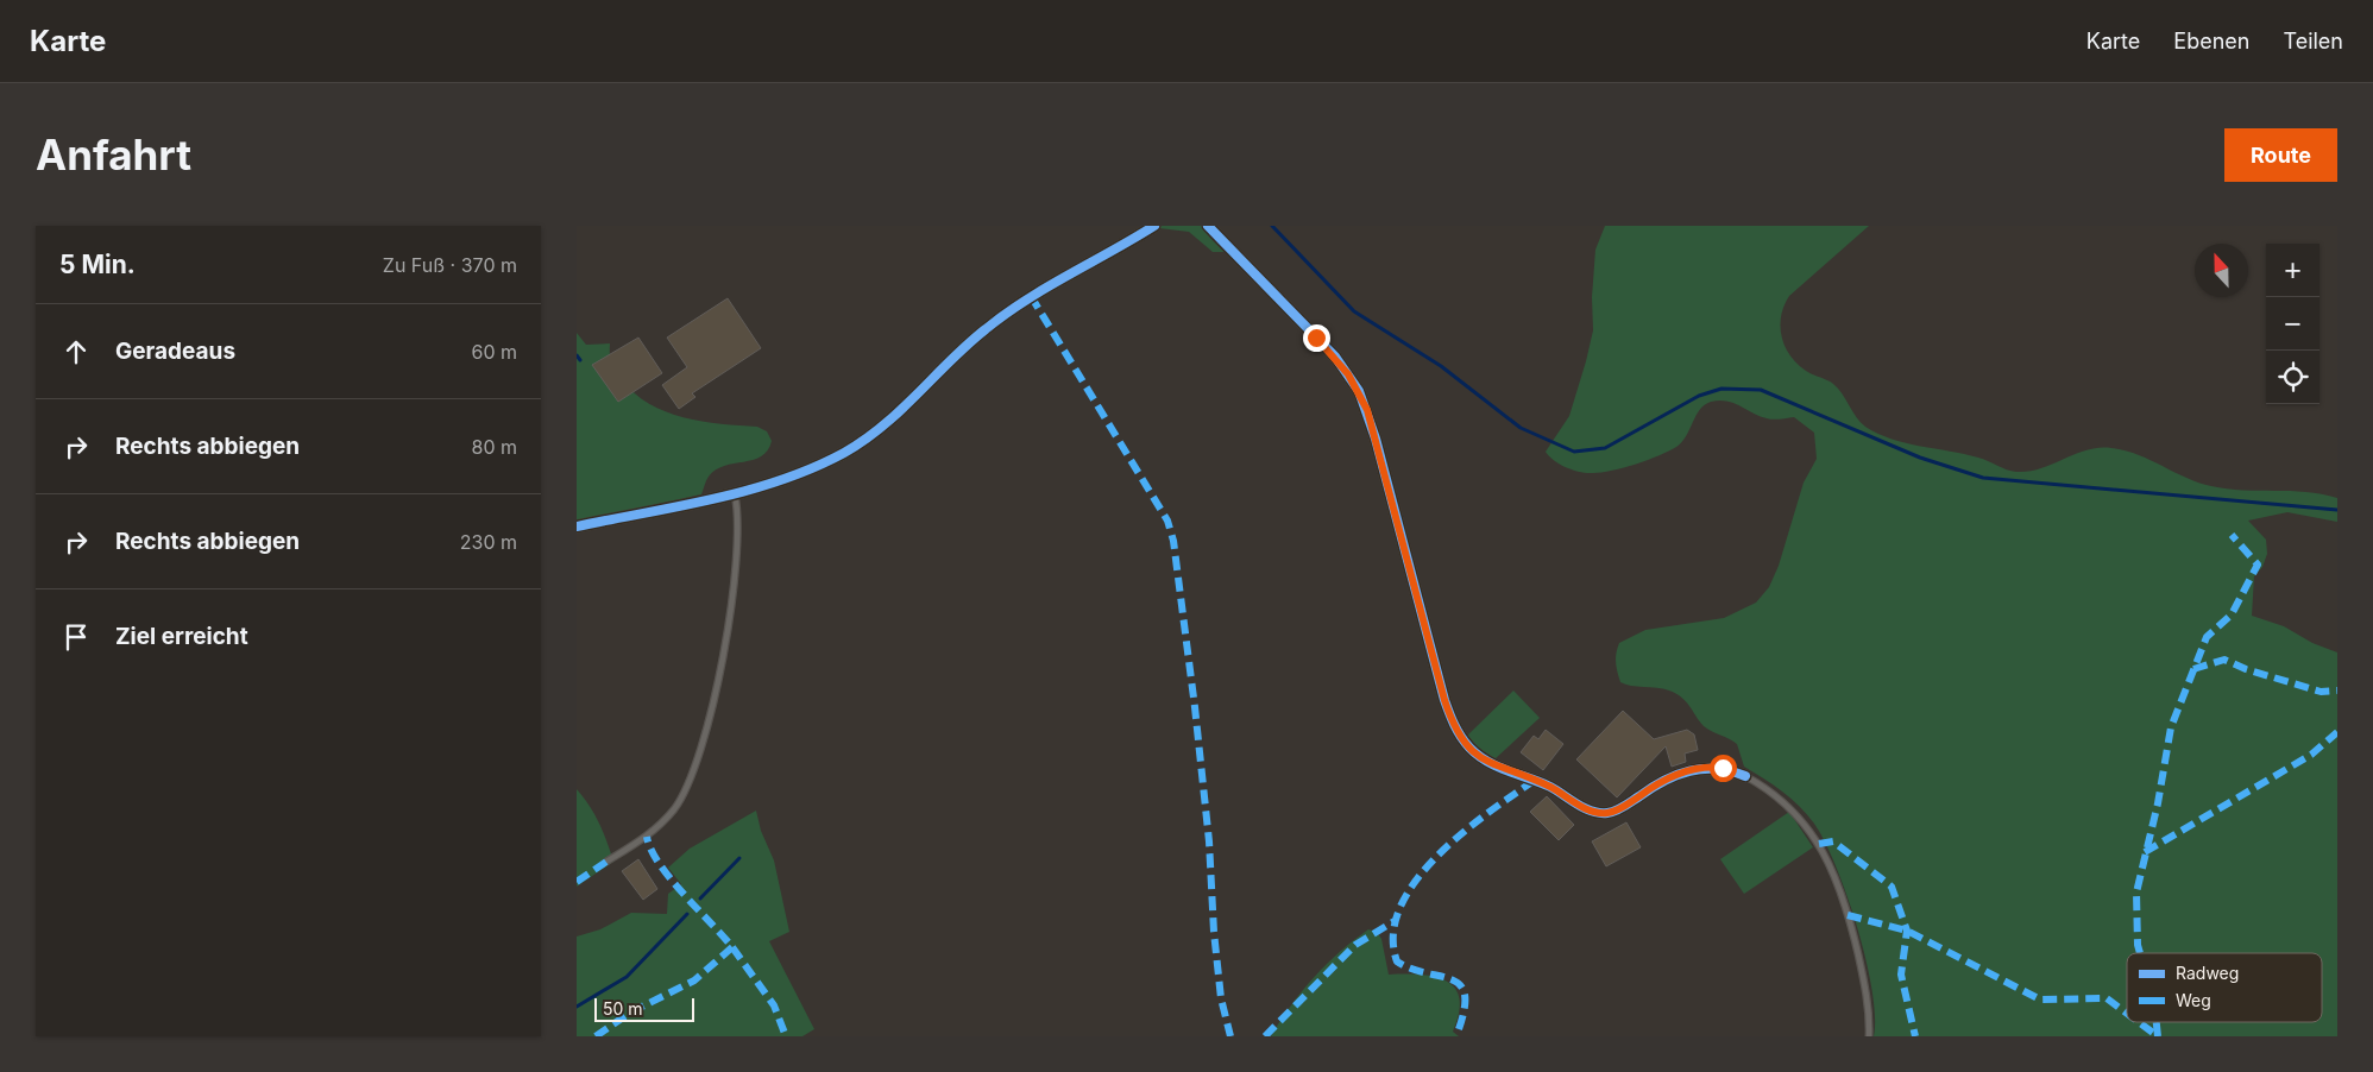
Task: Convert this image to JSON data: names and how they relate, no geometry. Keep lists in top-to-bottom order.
{
  "legend": ["Radweg", "Weg"],
  "scale_bar": "50 m",
  "north": "top",
  "page": {
    "header": "Karte",
    "nav": ["Karte", "Ebenen", "Teilen"],
    "buttons": "Route",
    "title": "Anfahrt",
    "heading": ["5 Min.", "Zu Fuß · 370 m"],
    "map_buttons": ["+", "−"],
    "list": [
      ["Geradeaus", "60 m"],
      ["Rechts abbiegen", "80 m"],
      ["Rechts abbiegen", "230 m"],
      "Ziel erreicht"
    ],
    "scale": "50 m"
  }
}
